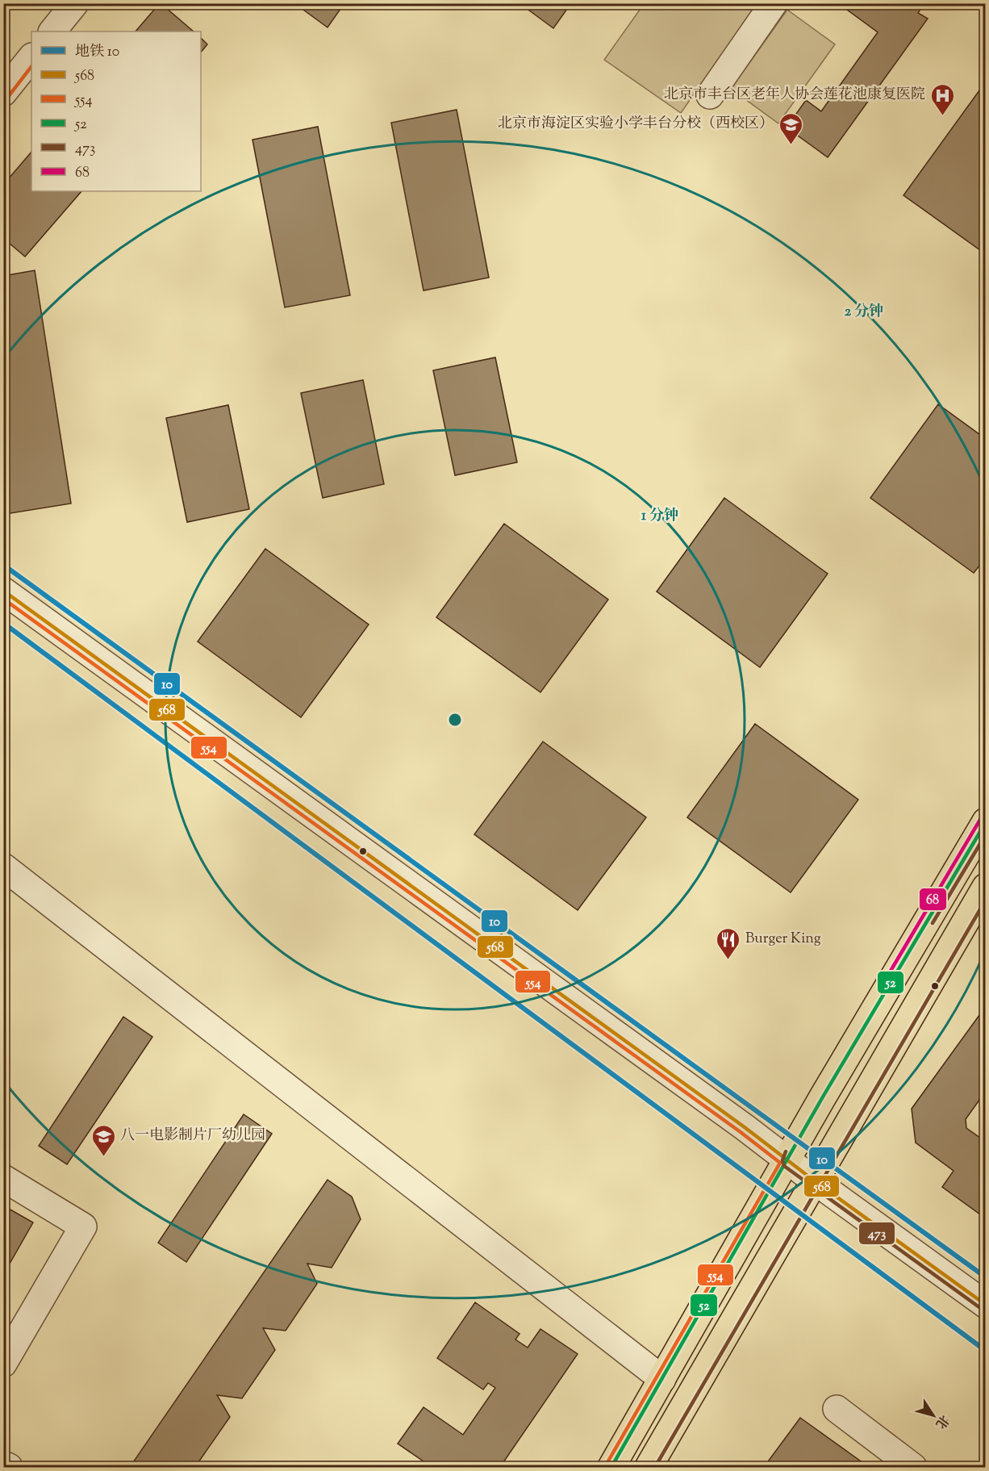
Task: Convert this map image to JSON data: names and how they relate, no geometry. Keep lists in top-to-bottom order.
{
  "places": {
    "hospital": ["北京市丰台区老年人协会莲花池康复医院"],
    "school or university": ["北京市海淀区实验小学丰台分校（西校区）", "八一电影制片厂幼儿园"],
    "restaurant": ["Burger King"]
  },
  "lines": [
    "transit line 554",
    "metro line 10",
    "transit line 568",
    "transit line 68",
    "transit line 52",
    "transit line 473"
  ],
  "legend": [
    "地铁 10",
    "568",
    "554",
    "52",
    "473",
    "68"
  ],
  "north": "bottom right",
  "rings": ["2 分钟", "1 分钟"]
}
